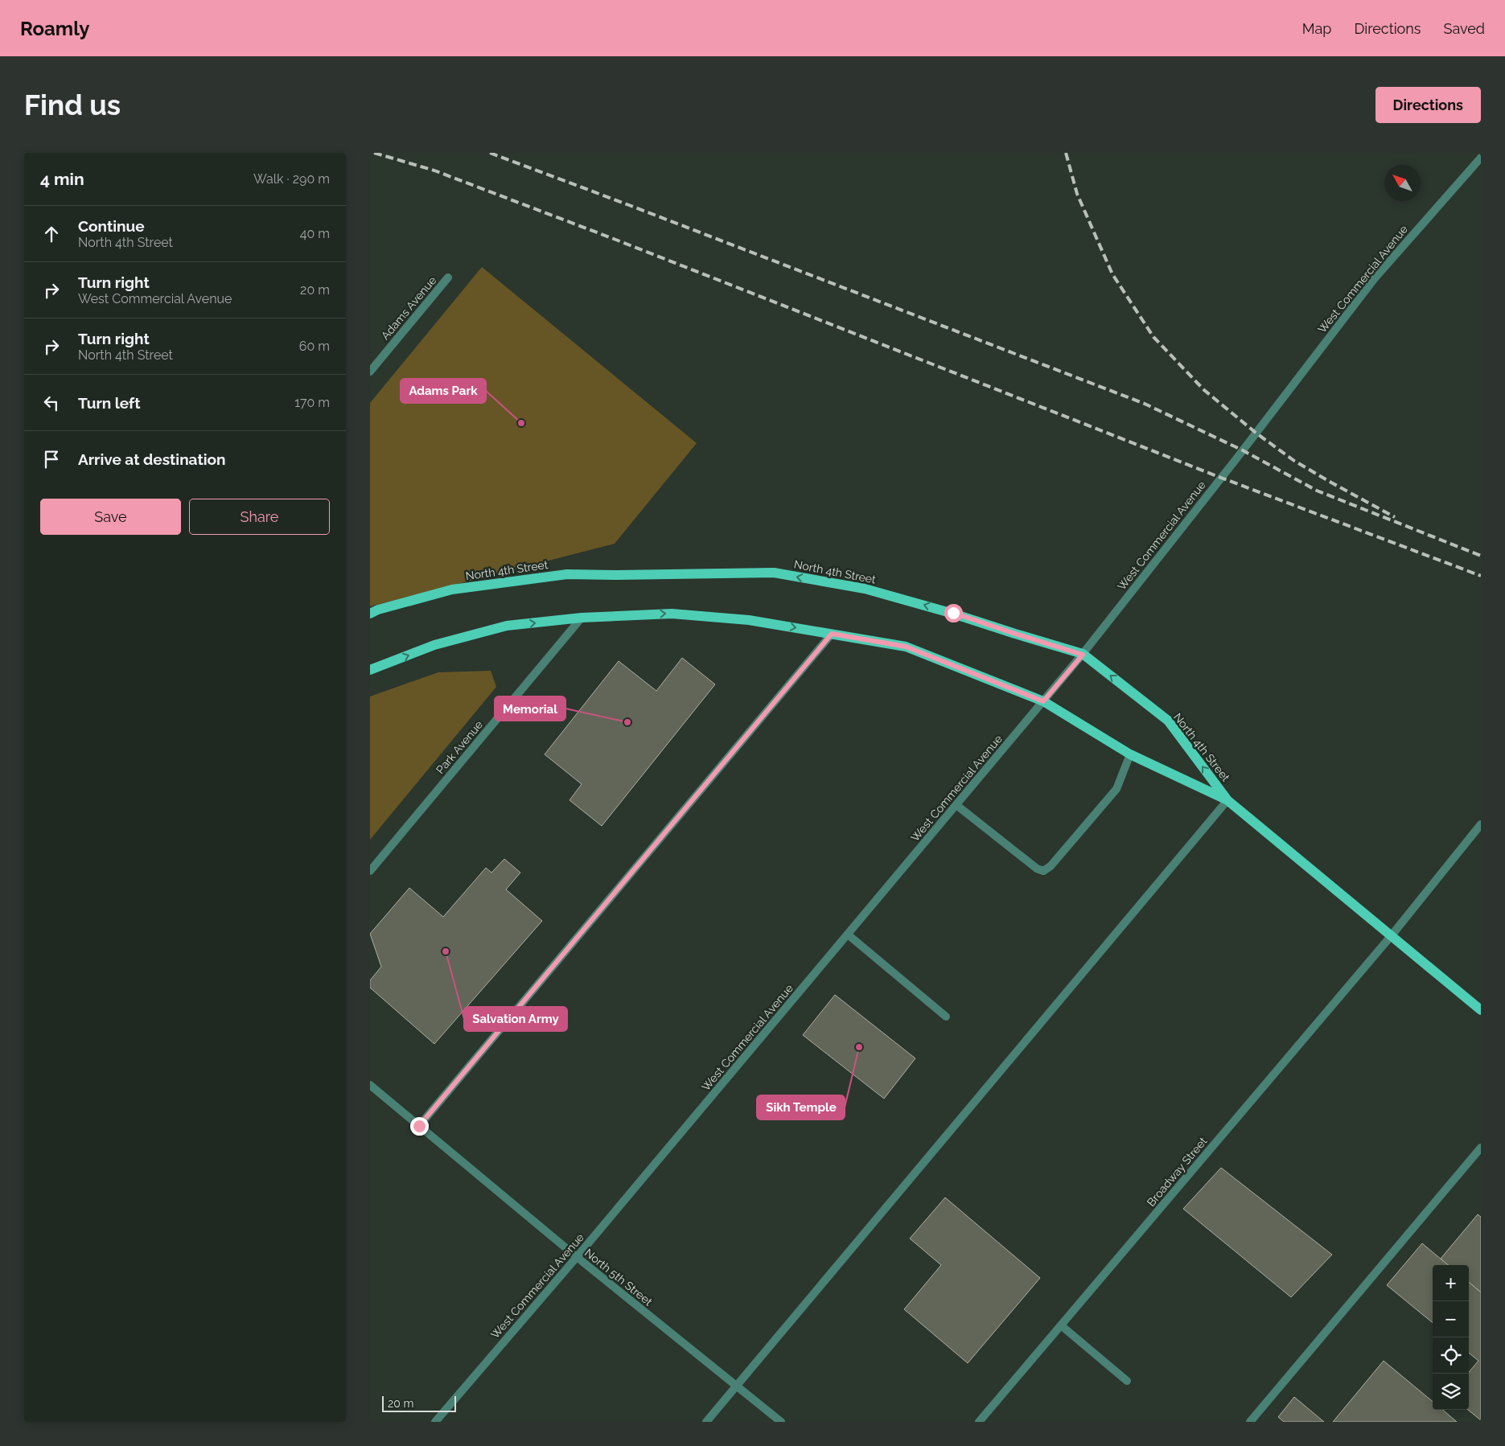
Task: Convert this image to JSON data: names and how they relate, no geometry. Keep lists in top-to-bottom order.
{
  "streets": {
    "main road": ["North 4th Street"],
    "street": [
      "West Commercial Avenue",
      "Adams Avenue",
      "Park Avenue",
      "Broadway Street",
      "North 5th Street"
    ]
  },
  "crossings": [
    ["West Commercial Avenue", "North 4th Street"],
    ["West Commercial Avenue", "North 5th Street"],
    ["North 4th Street", "Park Avenue"],
    ["North 4th Street", "Broadway Street"]
  ],
  "places": [
    "Adams Park",
    "Memorial",
    "Salvation Army",
    "Sikh Temple"
  ],
  "scale_bar": "20 m",
  "north": "top left",
  "page": {
    "header": "Roamly",
    "nav": ["Map", "Directions", "Saved"],
    "buttons": [
      "Directions",
      ["Save", "Share"]
    ],
    "title": "Find us",
    "heading": ["4 min", "Walk · 290 m"],
    "list": [
      ["Continue", "North 4th Street", "40 m"],
      ["Turn right", "West Commercial Avenue", "20 m"],
      ["Turn right", "North 4th Street", "60 m"],
      ["Turn left", "170 m"],
      "Arrive at destination"
    ],
    "map_buttons": ["+", "−"],
    "scale": "20 m"
  }
}
